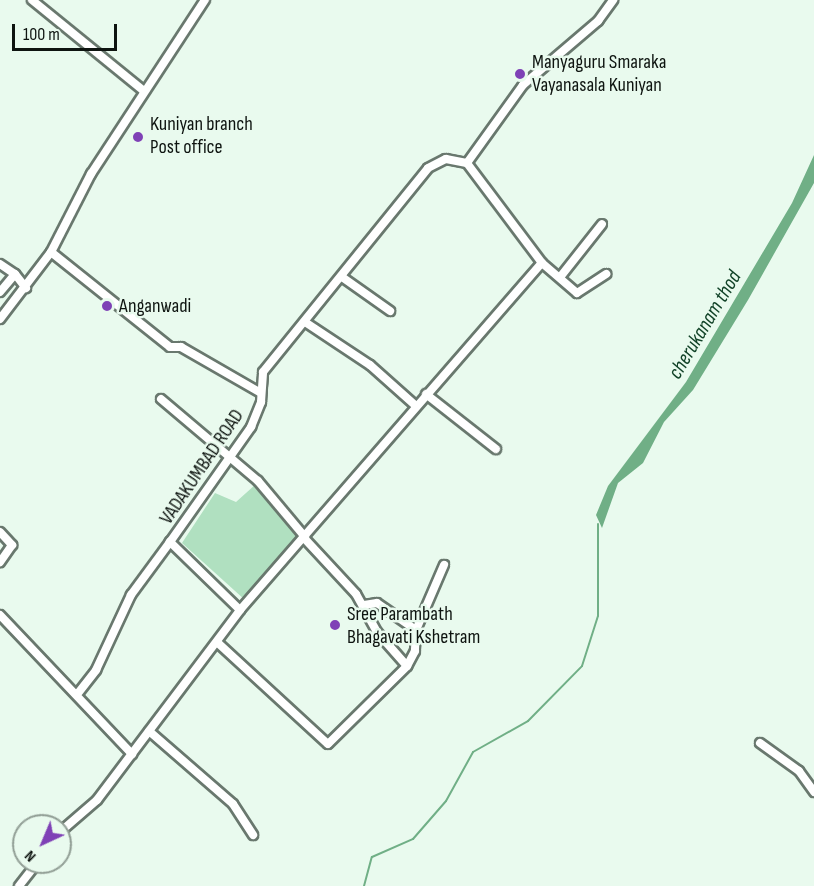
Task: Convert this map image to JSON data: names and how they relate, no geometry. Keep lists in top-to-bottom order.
{
  "streets": {
    "street": ["VADAKUMBAD ROAD"]
  },
  "water": ["cherukanam thod"],
  "places": [
    "Manyaguru Smaraka Vayanasala Kuniyan",
    "Kuniyan branch Post office",
    "Anganwadi",
    "Sree Parambath Bhagavati Kshetram"
  ],
  "scale_bar": "100 m",
  "north": "bottom left"
}
